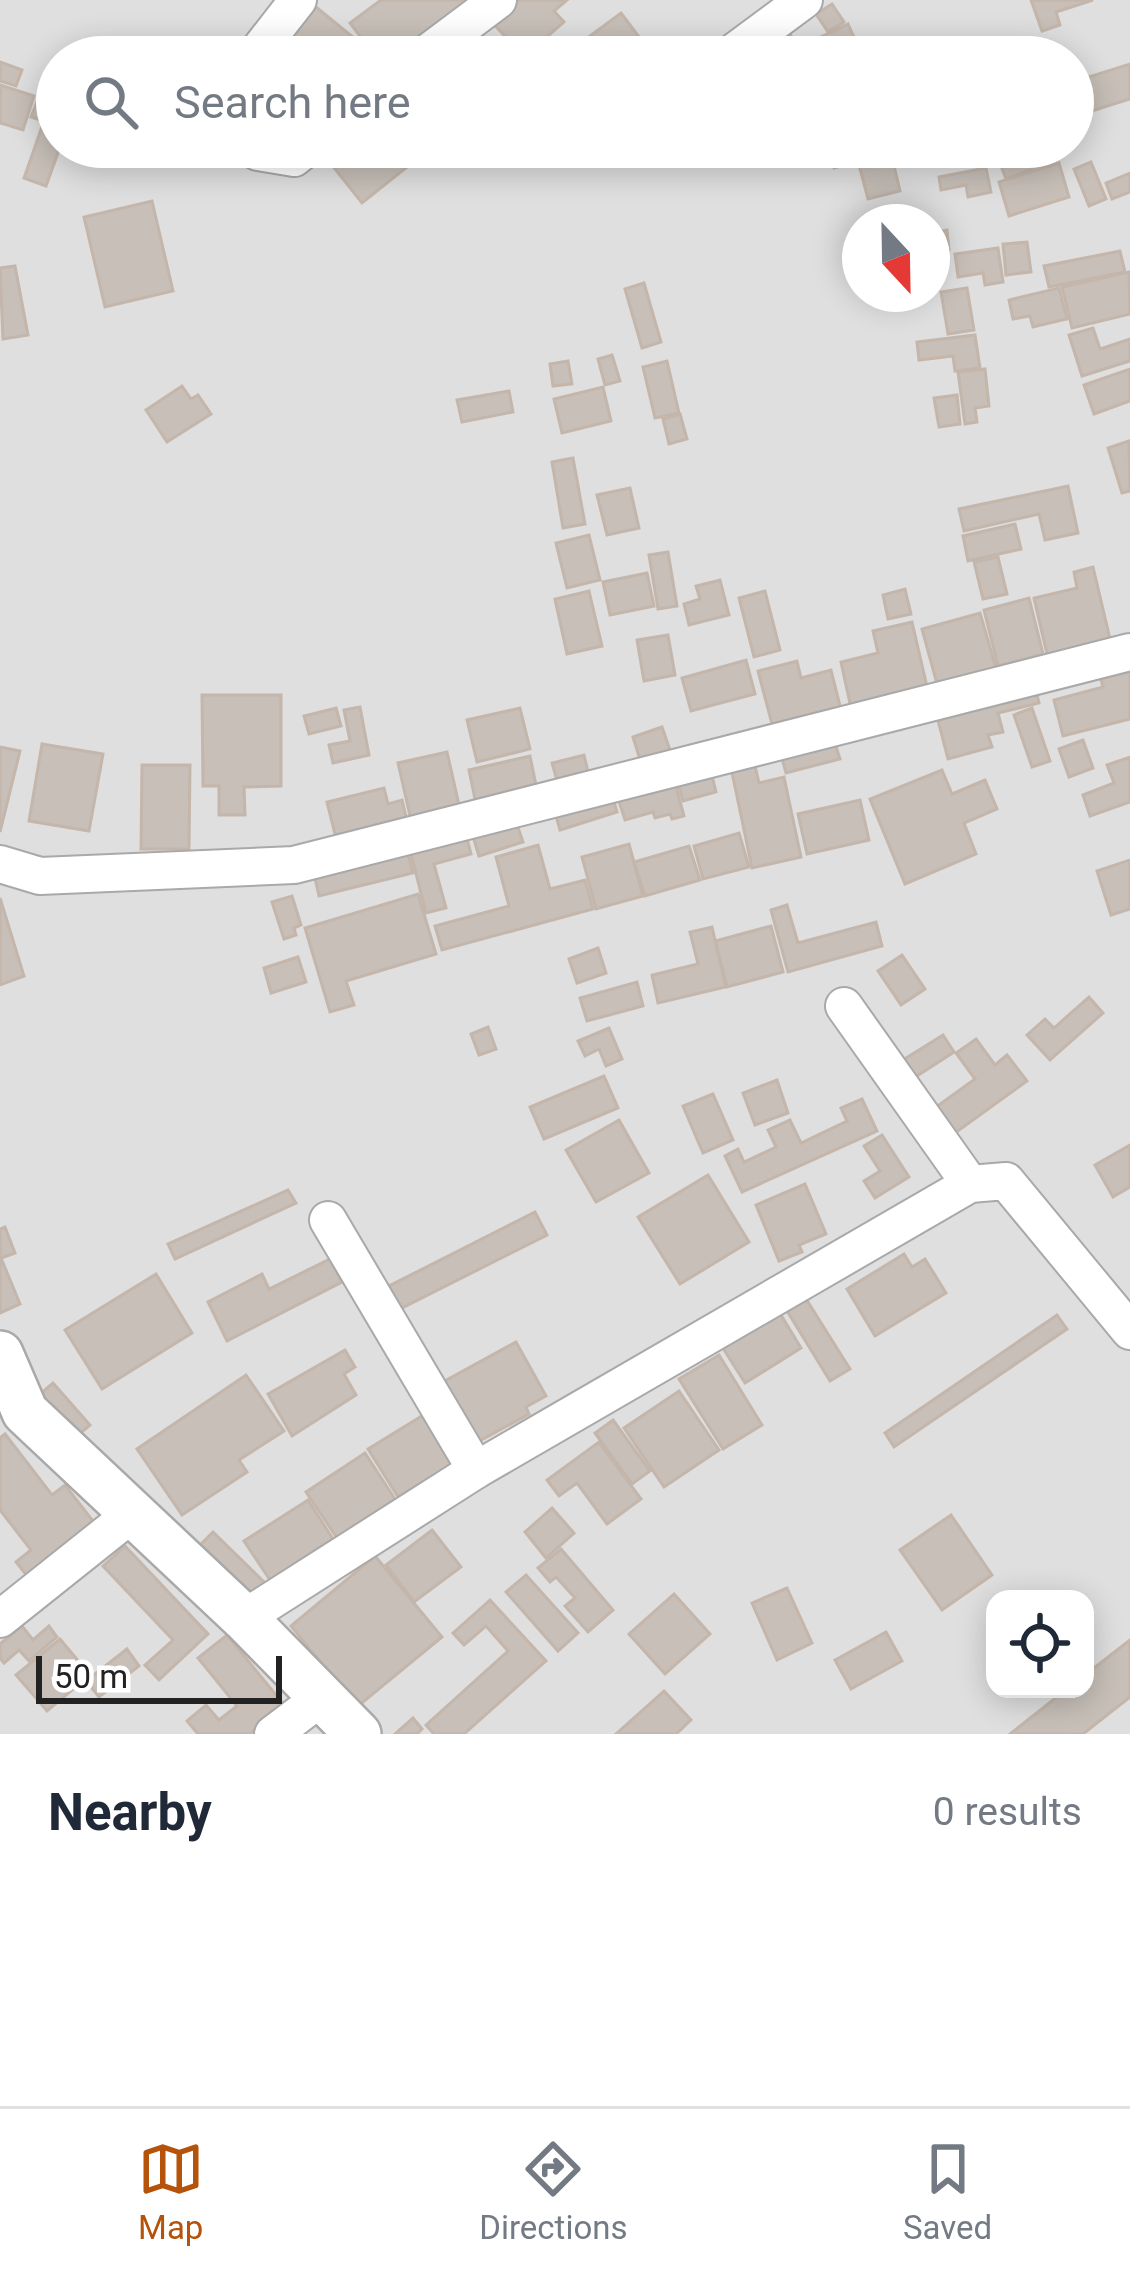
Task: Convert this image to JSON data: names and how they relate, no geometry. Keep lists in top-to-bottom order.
{
  "scale_bar": "50 m",
  "north": "bottom",
  "page": {
    "search": "Search here",
    "scale": "50 m",
    "heading": ["Nearby", "0 results"],
    "nav": ["Map", "Directions", "Saved"]
  }
}
